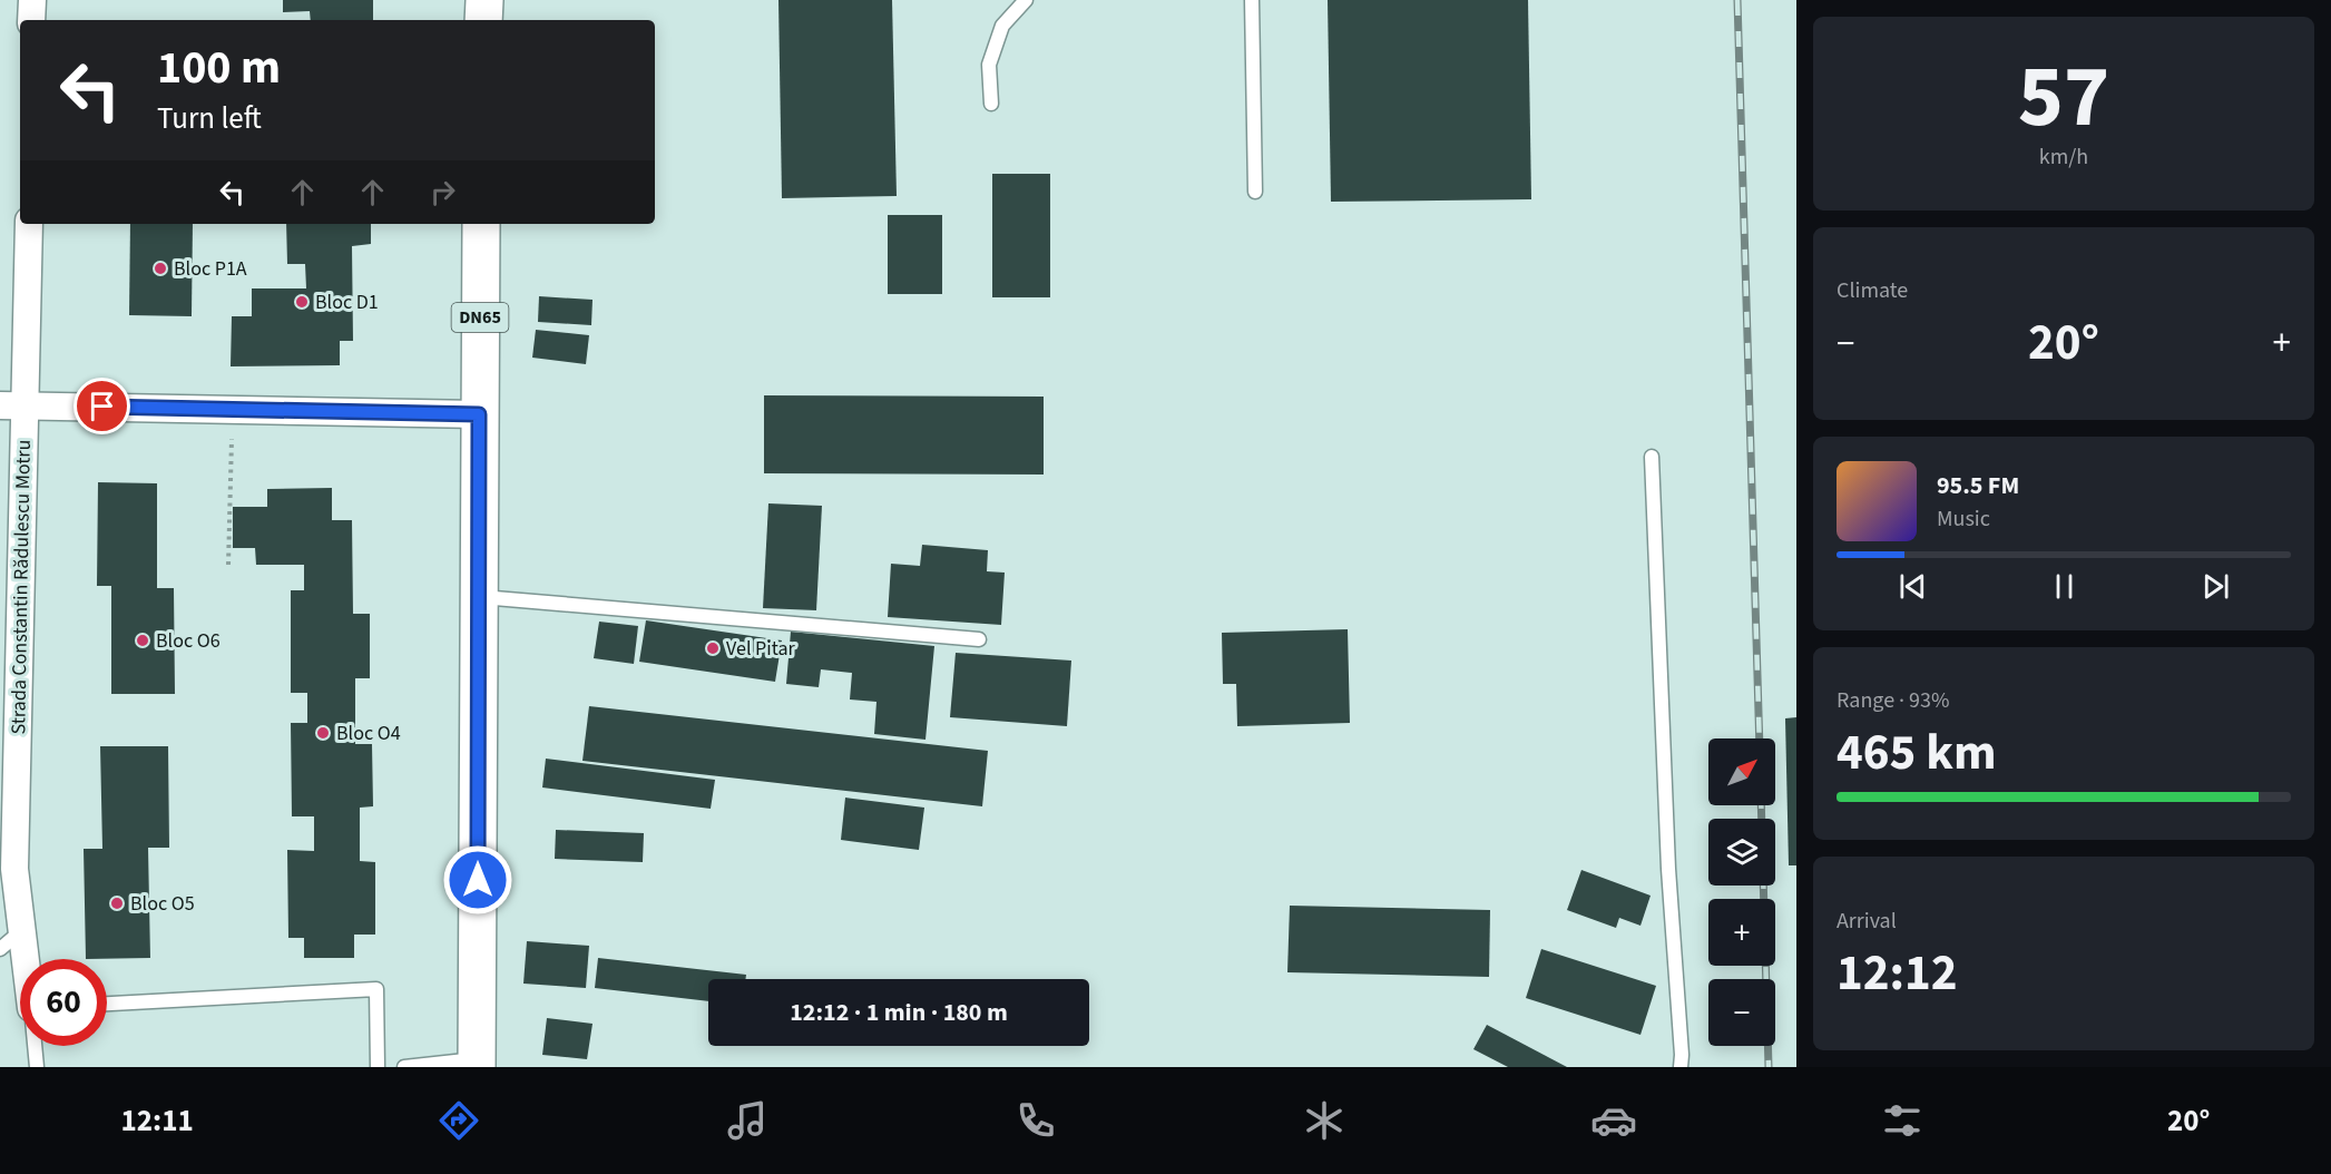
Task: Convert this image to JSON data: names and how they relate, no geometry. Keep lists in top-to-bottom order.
{
  "streets": {
    "main road": ["DN65"],
    "street": ["Strada Constantin Rădulescu Motru"]
  },
  "places": [
    "Bloc P1A",
    "Bloc D1",
    "Bloc O6",
    "Vel Pitar",
    "Bloc O4",
    "Bloc O5"
  ],
  "north": "top right",
  "page": {
    "tile": [
      ["57", "km/h"],
      "Climate",
      ["Range · 93%", "465 km"],
      ["Arrival", "12:12"]
    ],
    "turn": ["100 m", "Turn left"],
    "heat": ["−", "20°", "+"],
    "song": ["95.5 FM", "Music"],
    "map_buttons": ["+", "−"],
    "limit": "60",
    "trip": "12:12 · 1 min · 180 m",
    "tabs": ["12:11", "20°"]
  }
}
